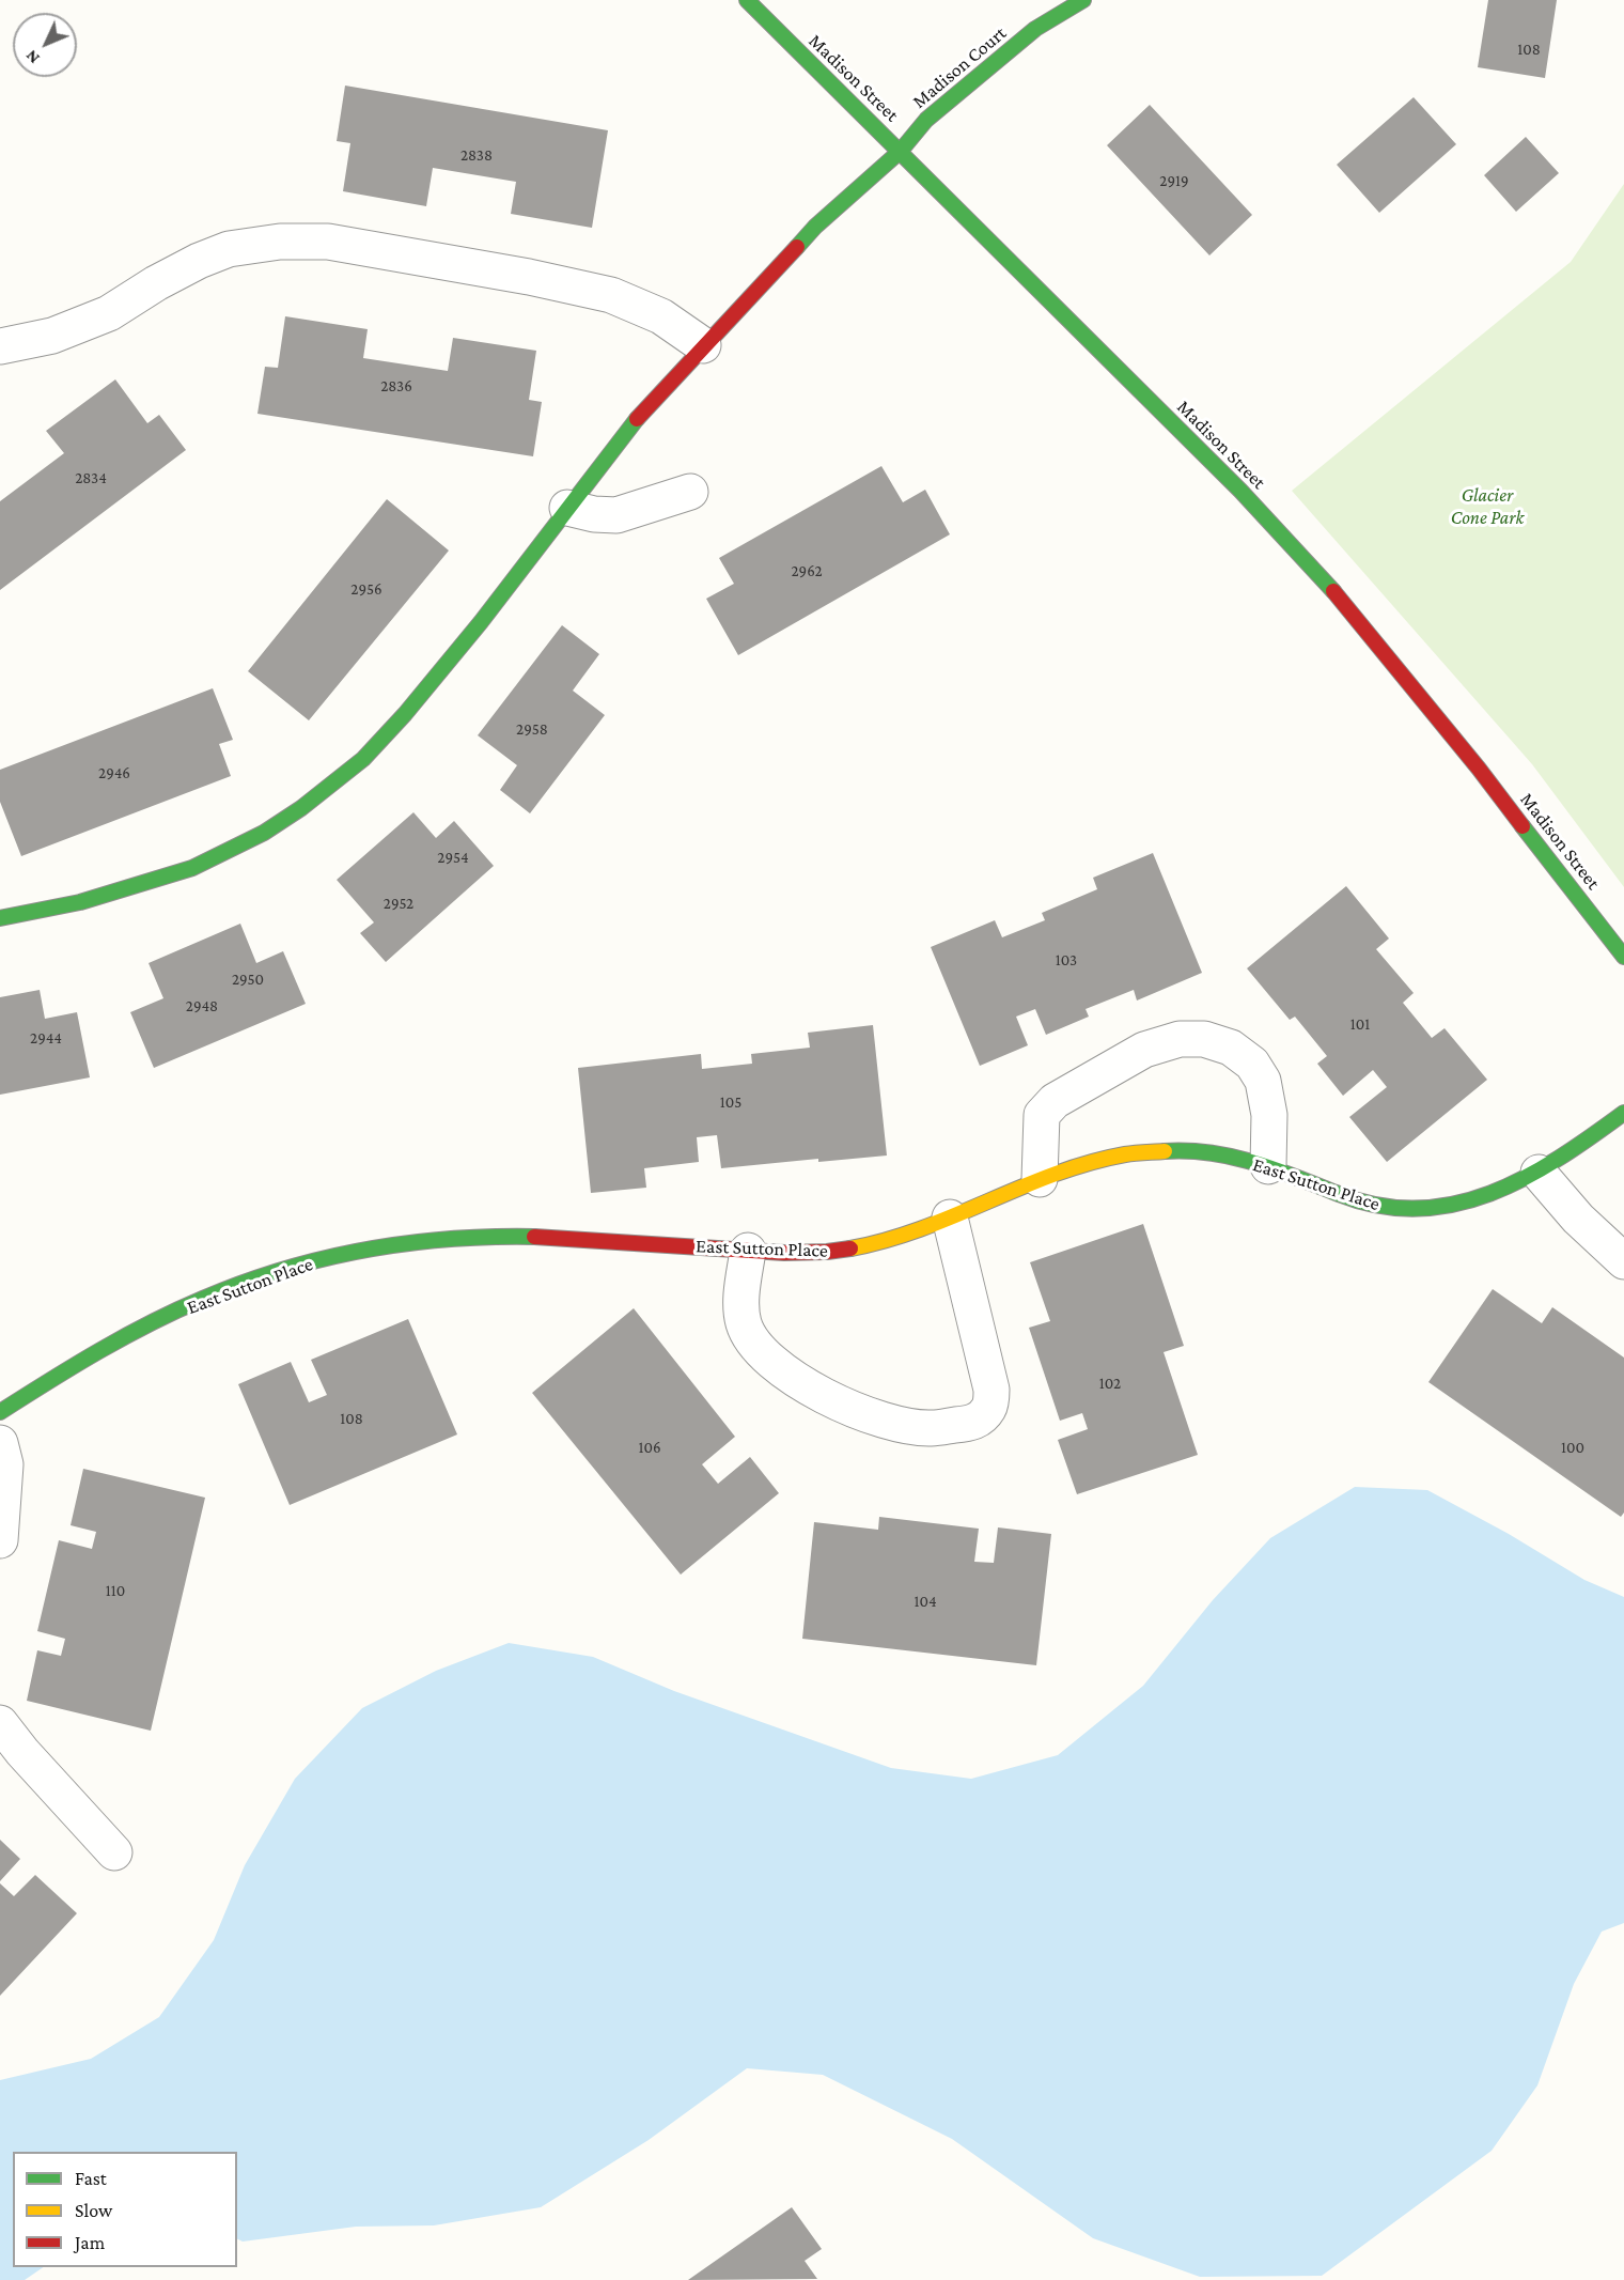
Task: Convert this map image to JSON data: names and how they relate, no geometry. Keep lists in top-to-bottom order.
{
  "streets": {
    "street": ["Madison Court", "Madison Street", "East Sutton Place"]
  },
  "crossings": [
    ["Madison Court", "Madison Street"]
  ],
  "parks": ["Glacier Cone Park"],
  "house_numbers": [
    "108",
    "2838",
    "2919",
    "2836",
    "2834",
    "2962",
    "2956",
    "2958",
    "2946",
    "2954",
    "2952",
    "103",
    "2950",
    "2948",
    "101",
    "2944",
    "105",
    "102",
    "108",
    "106",
    "100",
    "110",
    "104"
  ],
  "legend": ["Fast", "Slow", "Jam"],
  "north": "bottom left"
}
